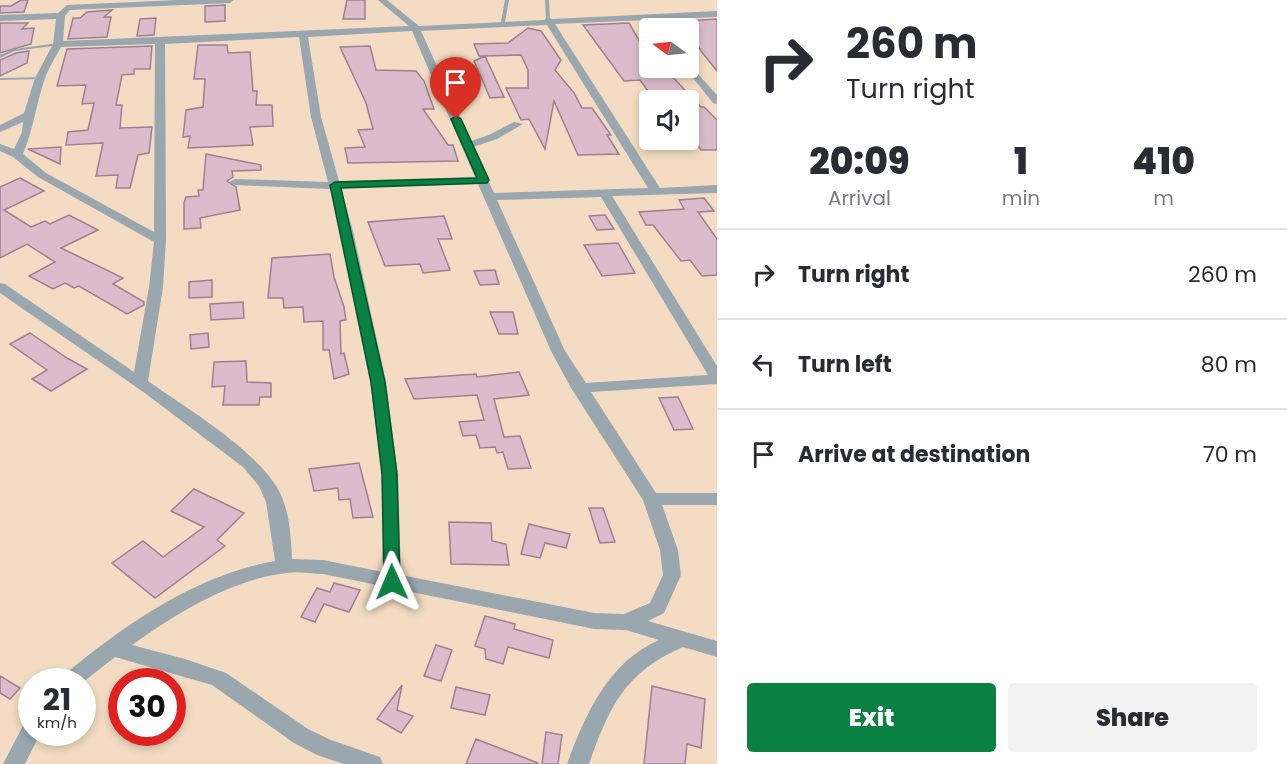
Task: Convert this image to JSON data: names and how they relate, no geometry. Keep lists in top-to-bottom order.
{
  "north": "left",
  "page": {
    "turn": ["260 m", "Turn right"],
    "eta": [
      "20:09",
      "Arrival",
      "1",
      "min",
      "410",
      "m"
    ],
    "list": [
      {
        "name": "Turn right",
        "value": "260 m"
      },
      {
        "name": "Turn left",
        "value": "80 m"
      },
      {
        "name": "Arrive at destination",
        "value": "70 m"
      }
    ],
    "speed": "21 km/h",
    "limit": "30",
    "buttons": ["Exit", "Share"]
  }
}
